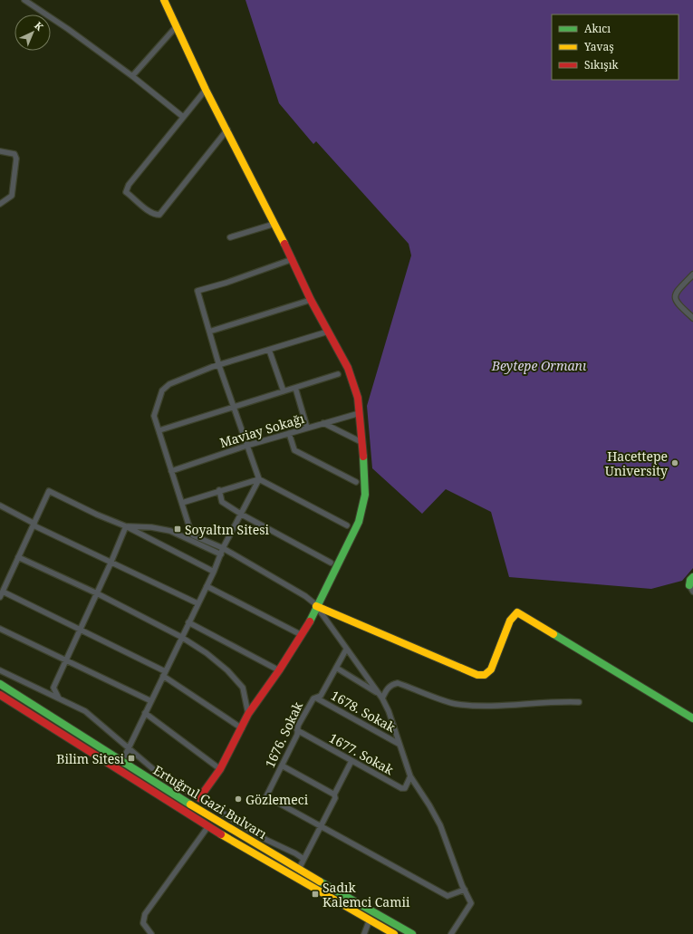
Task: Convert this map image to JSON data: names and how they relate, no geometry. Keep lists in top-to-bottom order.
{
  "streets": {
    "street": [
      "Maviay Sokağı",
      "1678. Sokak",
      "1676. Sokak",
      "1677. Sokak",
      "Ertuğrul Gazi Bulvarı"
    ]
  },
  "crossings": [
    ["1678. Sokak", "1676. Sokak"],
    ["1676. Sokak", "1677. Sokak"]
  ],
  "parks": ["Beytepe Ormanı"],
  "places": {
    "other": ["Hacettepe University", "Gözlemeci"],
    "transit": ["Soyaltın Sitesi", "Bilim Sitesi", "Sadık Kalemci Camii"]
  },
  "legend": ["Akıcı", "Yavaş", "Sıkışık"],
  "north": "top right"
}
